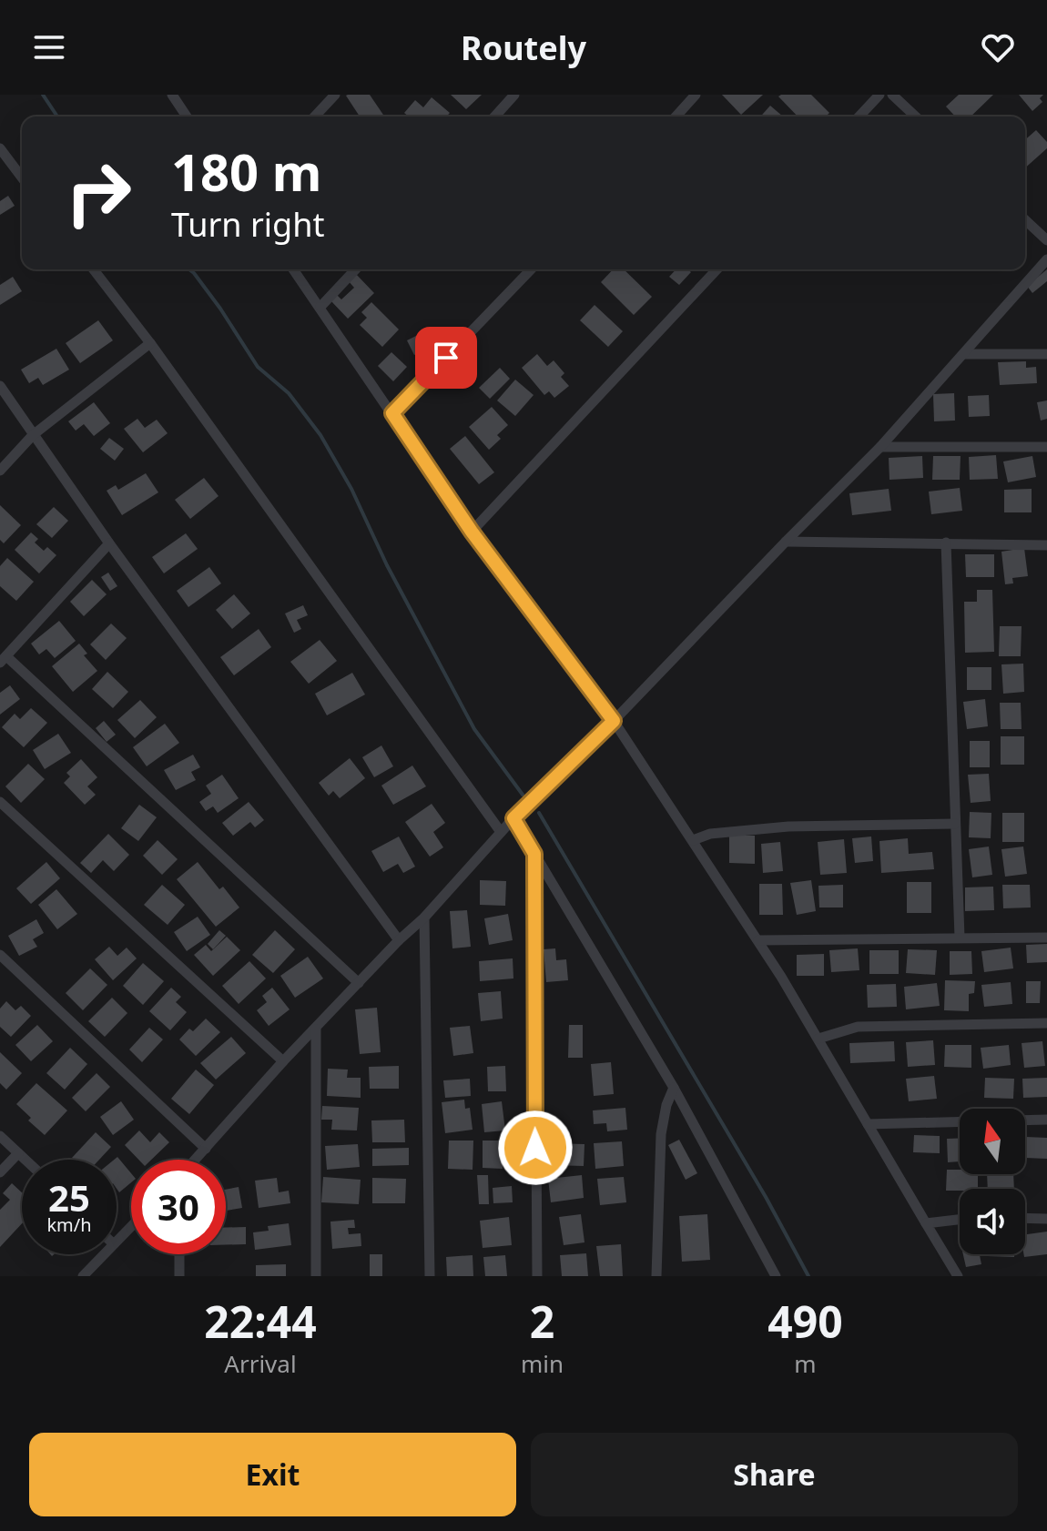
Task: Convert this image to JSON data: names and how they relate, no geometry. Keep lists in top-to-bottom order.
{
  "north": "top",
  "page": {
    "header": "Routely",
    "turn": ["180 m", "Turn right"],
    "speed": "25 km/h",
    "limit": "30",
    "eta": [
      "22:44",
      "Arrival",
      "2",
      "min",
      "490",
      "m"
    ],
    "buttons": ["Exit", "Share"]
  }
}
